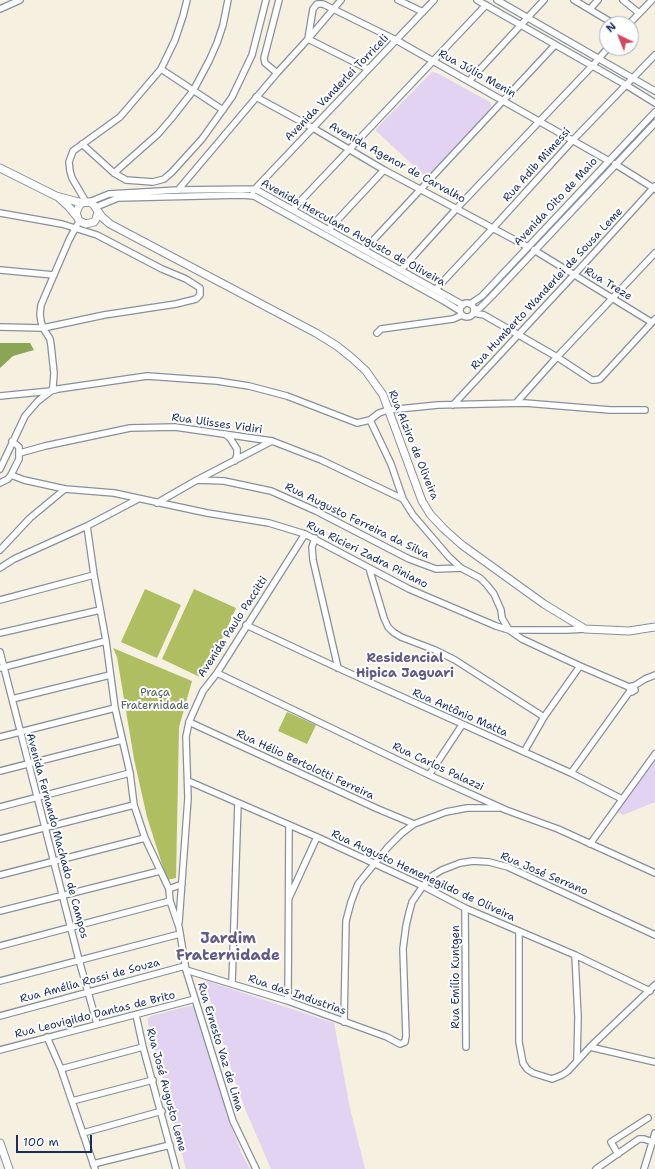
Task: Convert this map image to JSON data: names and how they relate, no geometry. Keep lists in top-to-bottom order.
{
  "streets": {
    "main road": ["Rua Alziro de Oliveira"],
    "street": [
      "Rua Júlio Menin",
      "Avenida Vanderlei Torriceli",
      "Avenida Agenor de Carvalho",
      "Rua Adib Mimessi",
      "Avenida Oito de Maio",
      "Avenida Herculano Augusto de Oliveira",
      "Rua Treze",
      "Rua Humberto Wanderlei de Sousa Leme",
      "Rua Ulisses Vidiri",
      "Rua Augusto Ferreira da Silva",
      "Rua Ricieri Zadra Piniano",
      "Avenida Paulo Paccitti",
      "Rua Antônio Matta",
      "Rua Hélio Bertolotti Ferreira",
      "Rua Carlos Palazzi",
      "Avenida Fernando Machado de Campos",
      "Rua José Serrano",
      "Rua Augusto Hemenegildo de Oliveira",
      "Rua Emílio Kuntgen",
      "Rua Amélia Rossi de Souza",
      "Rua das Industrias",
      "Rua Leovigildo Dantas de Brito",
      "Rua Ernesto Vaz de Lima",
      "Rua José Augusto Leme"
    ]
  },
  "crossings": [
    ["Rua Júlio Menin", "Avenida Vanderlei Torriceli"],
    ["Rua Júlio Menin", "Rua Adib Mimessi"],
    ["Rua Júlio Menin", "Avenida Oito de Maio"],
    ["Avenida Vanderlei Torriceli", "Avenida Agenor de Carvalho"],
    ["Avenida Vanderlei Torriceli", "Avenida Herculano Augusto de Oliveira"],
    ["Avenida Agenor de Carvalho", "Rua Adib Mimessi"],
    ["Avenida Agenor de Carvalho", "Avenida Oito de Maio"],
    ["Rua Adib Mimessi", "Avenida Herculano Augusto de Oliveira"],
    ["Avenida Oito de Maio", "Avenida Herculano Augusto de Oliveira"],
    ["Avenida Oito de Maio", "Rua Treze"],
    ["Avenida Herculano Augusto de Oliveira", "Rua Alziro de Oliveira"],
    ["Rua Treze", "Rua Humberto Wanderlei de Sousa Leme"],
    ["Rua Alziro de Oliveira", "Rua Ricieri Zadra Piniano"],
    ["Rua Ricieri Zadra Piniano", "Avenida Paulo Paccitti"],
    ["Avenida Paulo Paccitti", "Rua Antônio Matta"],
    ["Avenida Paulo Paccitti", "Rua Hélio Bertolotti Ferreira"],
    ["Avenida Paulo Paccitti", "Rua Carlos Palazzi"],
    ["Avenida Paulo Paccitti", "Rua Augusto Hemenegildo de Oliveira"],
    ["Avenida Paulo Paccitti", "Rua Ernesto Vaz de Lima"],
    ["Avenida Fernando Machado de Campos", "Rua Amélia Rossi de Souza"],
    ["Avenida Fernando Machado de Campos", "Rua Leovigildo Dantas de Brito"],
    ["Rua José Serrano", "Rua Augusto Hemenegildo de Oliveira"],
    ["Rua José Serrano", "Rua das Industrias"],
    ["Rua Augusto Hemenegildo de Oliveira", "Rua Emílio Kuntgen"],
    ["Rua Amélia Rossi de Souza", "Rua das Industrias"],
    ["Rua Amélia Rossi de Souza", "Rua Ernesto Vaz de Lima"],
    ["Rua das Industrias", "Rua Ernesto Vaz de Lima"],
    ["Rua Leovigildo Dantas de Brito", "Rua Ernesto Vaz de Lima"],
    ["Rua Leovigildo Dantas de Brito", "Rua José Augusto Leme"]
  ],
  "districts": ["Residencial Hipica Jaguari", "Jardim Fraternidade"],
  "parks": ["Praça Fraternidade"],
  "scale_bar": "100 m",
  "north": "top left"
}
